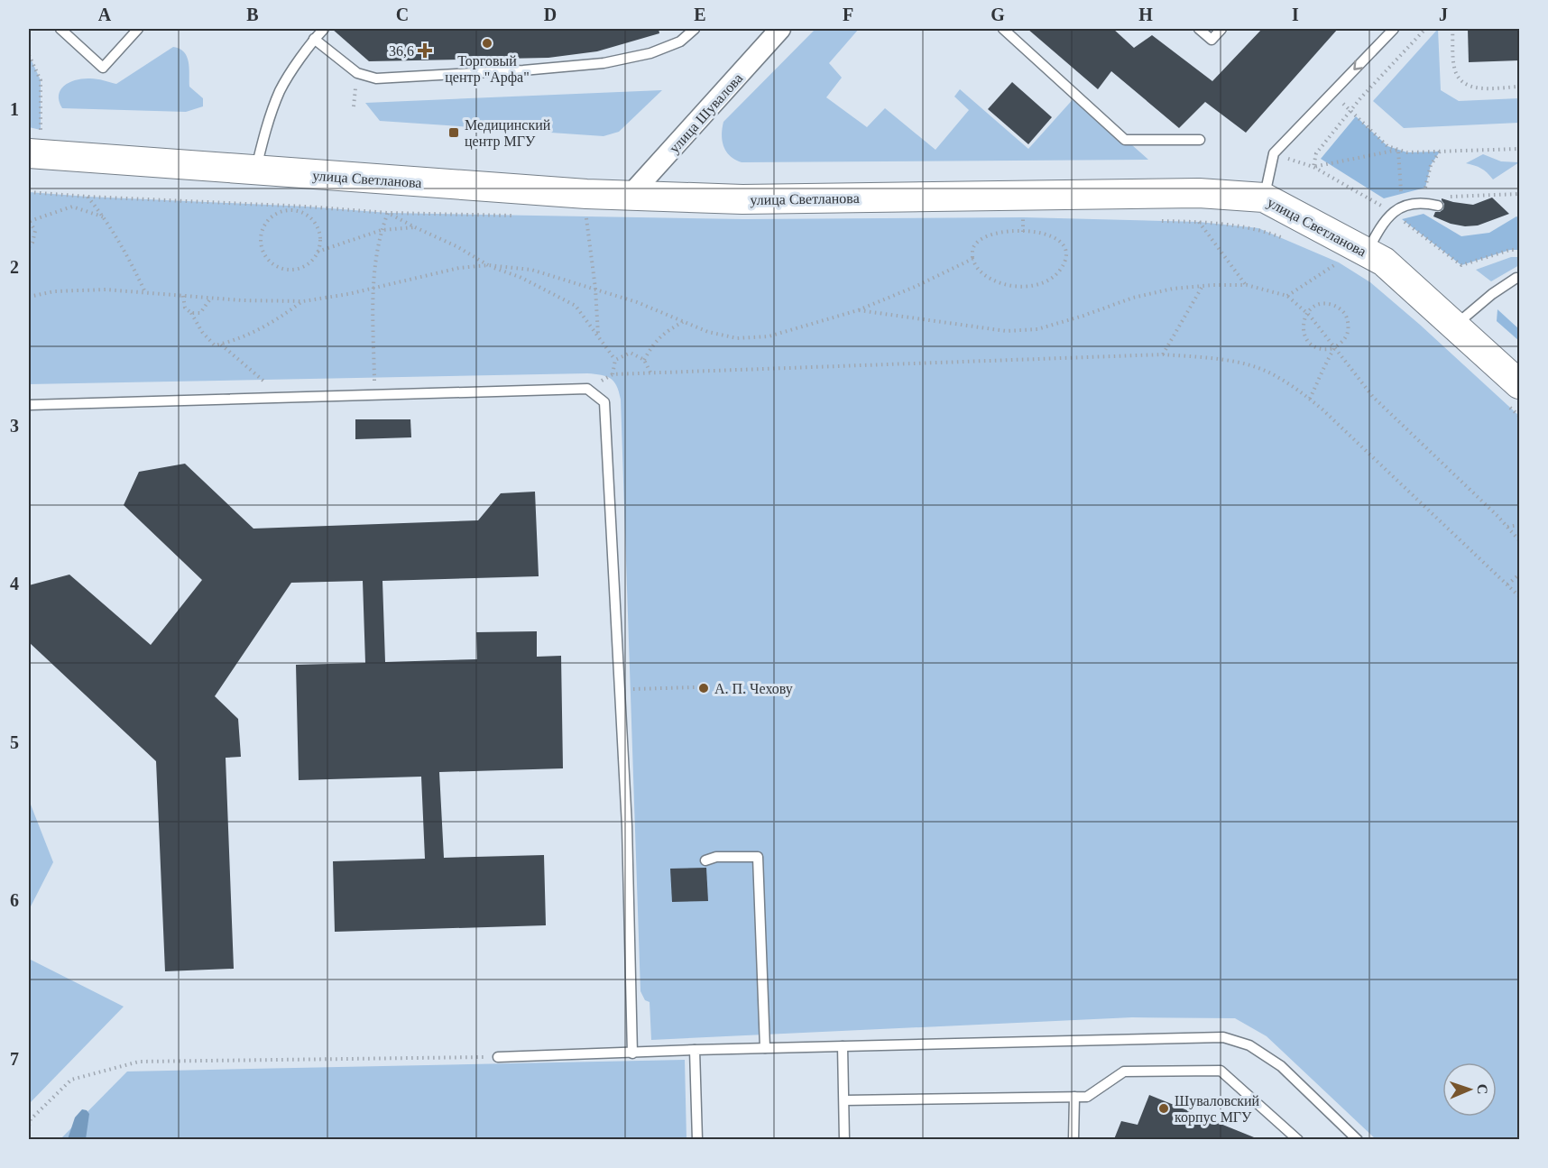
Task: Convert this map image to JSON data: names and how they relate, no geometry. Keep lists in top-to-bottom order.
{
  "streets": {
    "street": ["улица Шувалова", "улица Светланова"]
  },
  "crossings": [
    ["улица Шувалова", "улица Светланова"]
  ],
  "places": {
    "other": ["Торговый центр \"Арфа\"", "А. П. Чехову", "Шуваловский корпус МГУ"],
    "health": ["36,6"],
    "transit": ["Медицинский центр МГУ"]
  },
  "north": "right",
  "grid": {
    "columns": [
      "A",
      "B",
      "C",
      "D",
      "E",
      "F",
      "G",
      "H",
      "I",
      "J"
    ],
    "rows": [
      "1",
      "2",
      "3",
      "4",
      "5",
      "6",
      "7"
    ]
  }
}
